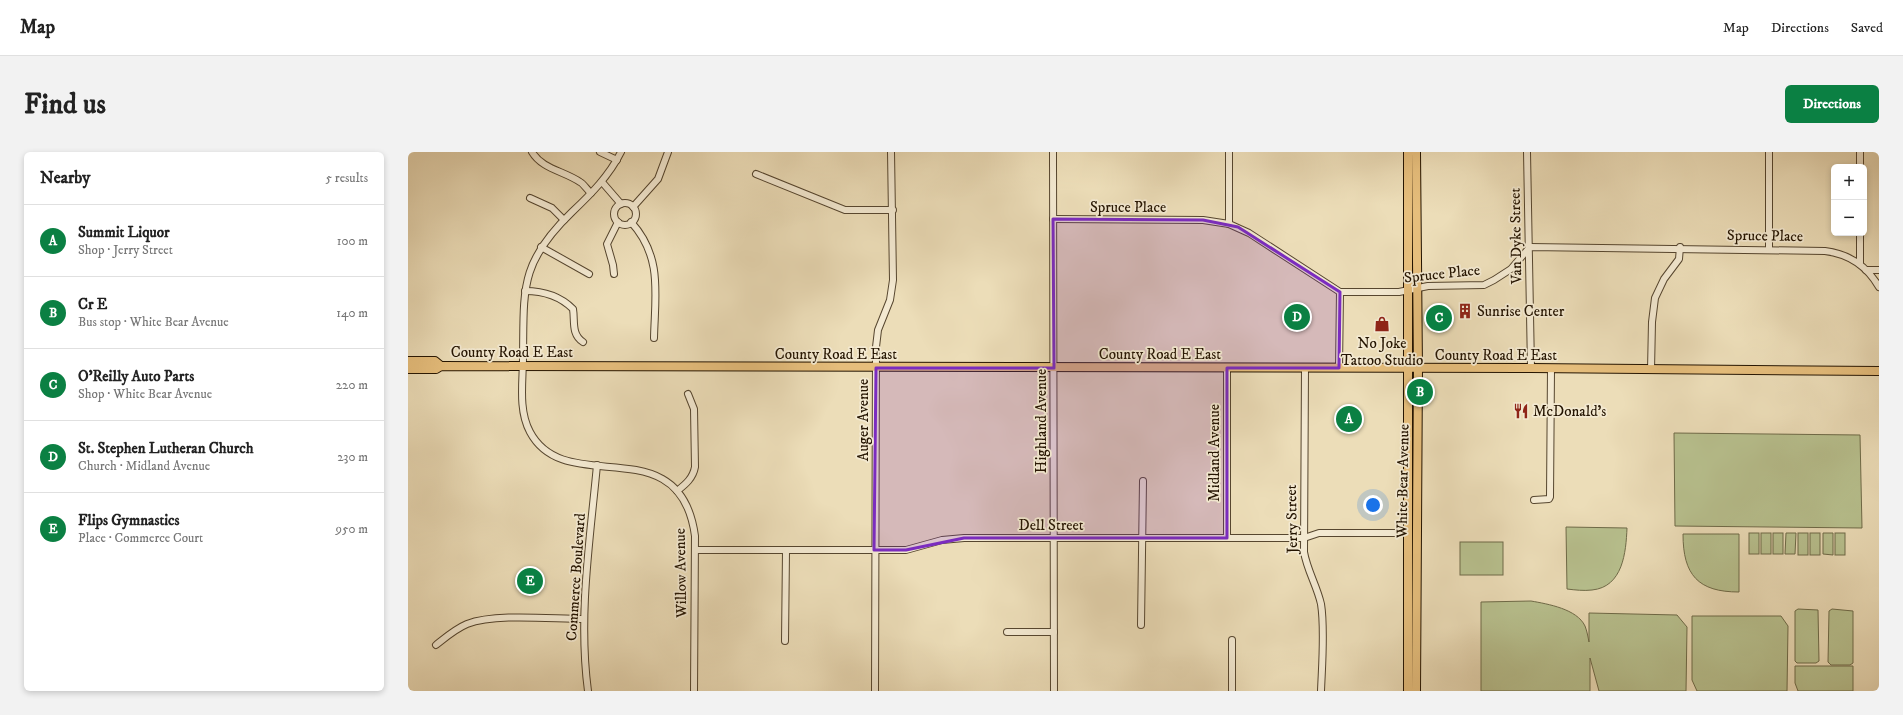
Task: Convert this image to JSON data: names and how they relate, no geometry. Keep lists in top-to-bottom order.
{
  "streets": {
    "main road": ["County Road E East", "White Bear Avenue"],
    "street": [
      "Spruce Place",
      "Van Dyke Street",
      "Auger Avenue",
      "Highland Avenue",
      "Midland Avenue",
      "Jerry Street",
      "Dell Street",
      "Willow Avenue",
      "Commerce Boulevard"
    ]
  },
  "crossings": [
    ["Spruce Place", "Van Dyke Street"],
    ["Spruce Place", "Highland Avenue"],
    ["Spruce Place", "White Bear Avenue"],
    ["Van Dyke Street", "County Road E East"],
    ["County Road E East", "Auger Avenue"],
    ["County Road E East", "Highland Avenue"],
    ["County Road E East", "Midland Avenue"],
    ["County Road E East", "White Bear Avenue"],
    ["County Road E East", "Jerry Street"],
    ["County Road E East", "Willow Avenue"],
    ["Auger Avenue", "Dell Street"],
    ["Highland Avenue", "Dell Street"],
    ["Midland Avenue", "Dell Street"],
    ["White Bear Avenue", "Dell Street"],
    ["Jerry Street", "Dell Street"],
    ["Dell Street", "Willow Avenue"],
    ["Willow Avenue", "Commerce Boulevard"]
  ],
  "places": {
    "building": ["Sunrise Center"],
    "shop": ["No Joke Tattoo Studio"],
    "restaurant": ["McDonald's"]
  },
  "page": {
    "header": "Map",
    "nav": ["Map", "Directions", "Saved"],
    "buttons": "Directions",
    "title": "Find us",
    "heading": ["Nearby", "5 results"],
    "map_buttons": ["+", "−"],
    "list": [
      {
        "mark": "A",
        "name": "Summit Liquor",
        "note": "Shop · Jerry Street",
        "value": "100 m"
      },
      {
        "mark": "B",
        "name": "Cr E",
        "note": "Bus stop · White Bear Avenue",
        "value": "140 m"
      },
      {
        "mark": "C",
        "name": "O'Reilly Auto Parts",
        "note": "Shop · White Bear Avenue",
        "value": "220 m"
      },
      {
        "mark": "D",
        "name": "St. Stephen Lutheran Church",
        "note": "Church · Midland Avenue",
        "value": "230 m"
      },
      {
        "mark": "E",
        "name": "Flips Gymnastics",
        "note": "Place · Commerce Court",
        "value": "950 m"
      }
    ],
    "pins": [
      "D",
      "C",
      "B",
      "A",
      "E"
    ]
  }
}
